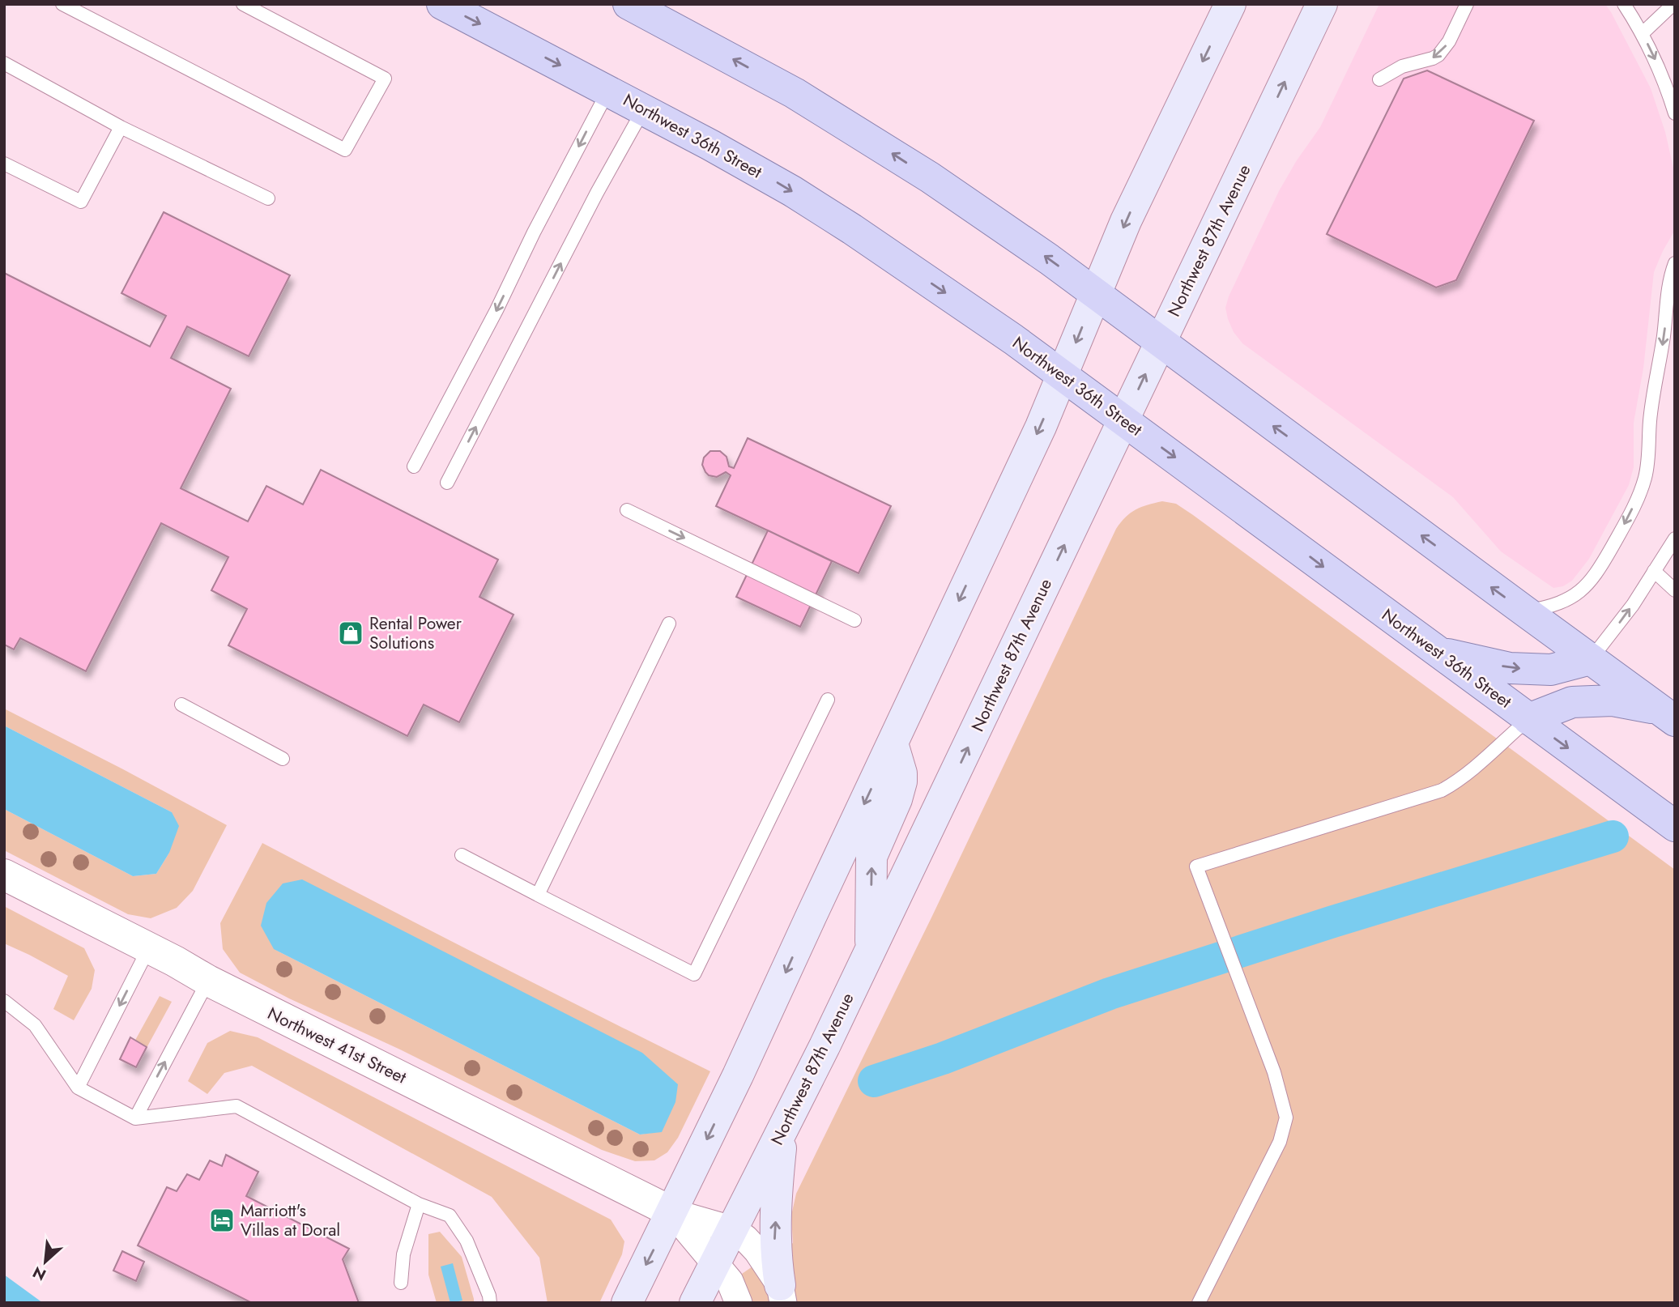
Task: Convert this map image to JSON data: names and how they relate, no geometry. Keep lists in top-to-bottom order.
{
  "streets": {
    "main road": ["Northwest 36th Street", "Northwest 87th Avenue"],
    "street": ["Northwest 41st Street"]
  },
  "crossings": [
    ["Northwest 36th Street", "Northwest 87th Avenue"],
    ["Northwest 87th Avenue", "Northwest 41st Street"]
  ],
  "places": {
    "shop": ["Rental Power Solutions"],
    "hotel": ["Marriott's Villas at Doral"]
  },
  "north": "bottom left"
}
